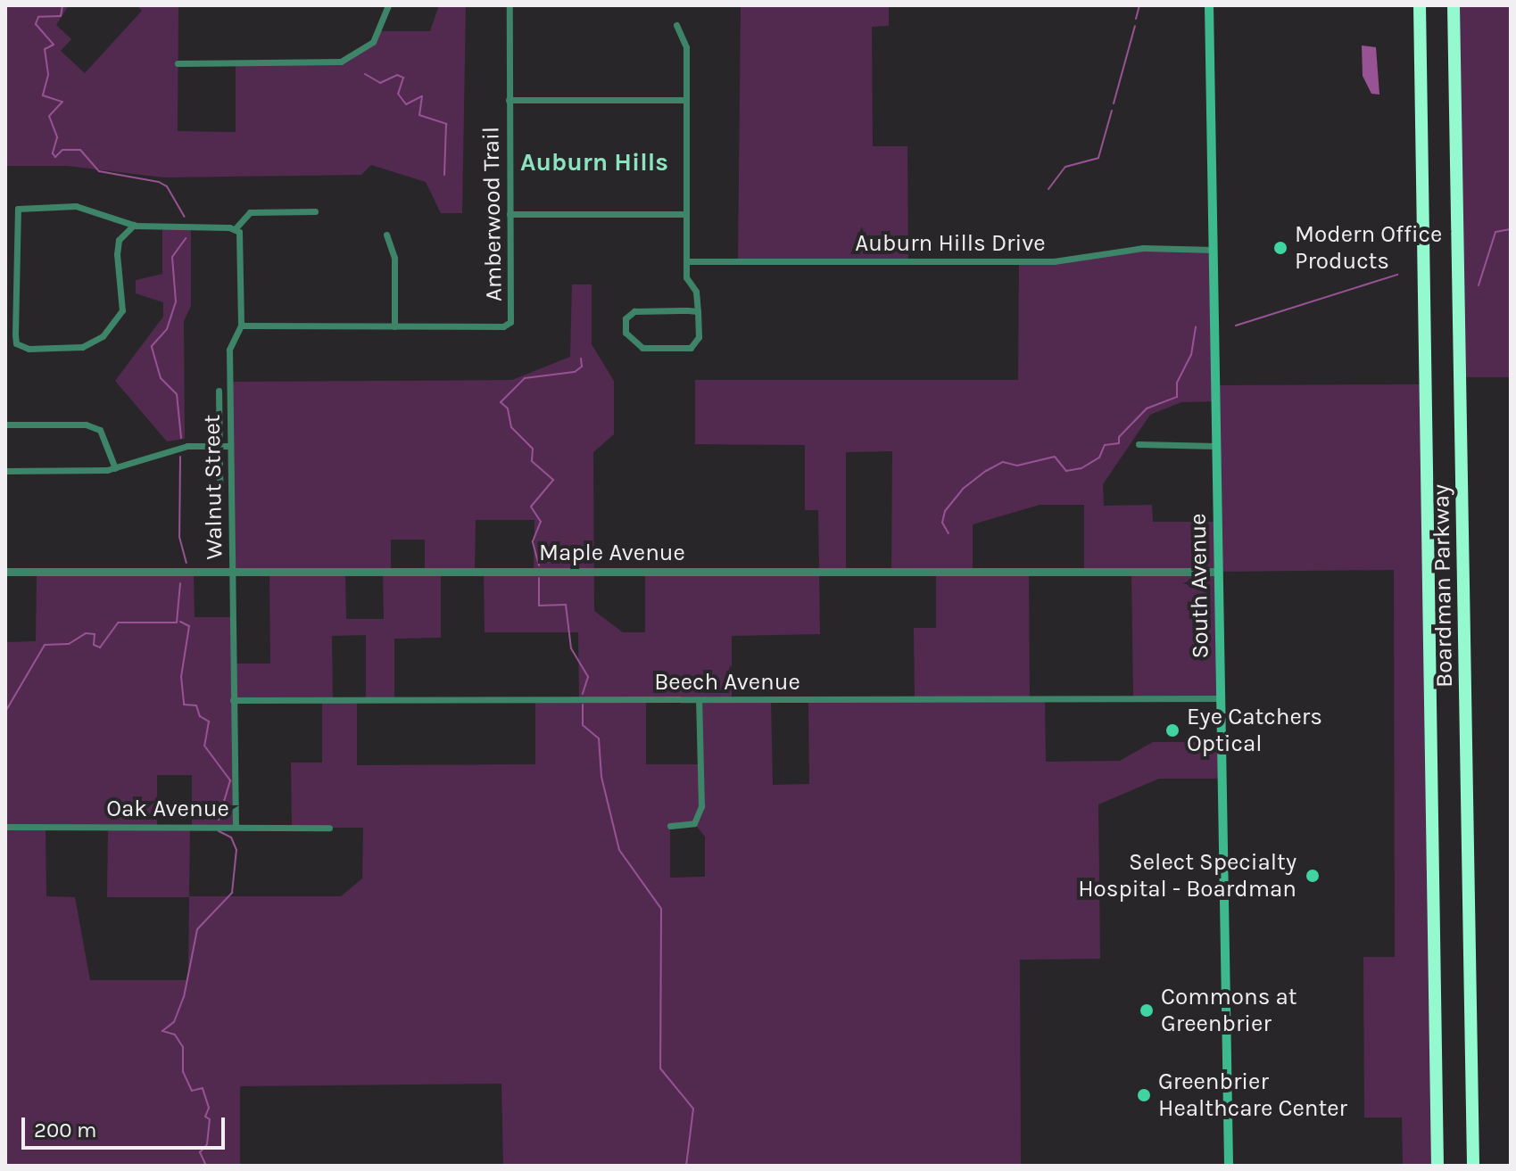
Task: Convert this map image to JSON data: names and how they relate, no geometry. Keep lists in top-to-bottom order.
{
  "streets": {
    "highway": ["Boardman Parkway"],
    "main road": ["South Avenue"],
    "street": [
      "Amberwood Trail",
      "Auburn Hills Drive",
      "Walnut Street",
      "Maple Avenue",
      "Beech Avenue",
      "Oak Avenue"
    ]
  },
  "crossings": [
    ["Amberwood Trail", "Walnut Street"],
    ["Auburn Hills Drive", "South Avenue"],
    ["Walnut Street", "Maple Avenue"],
    ["Walnut Street", "Beech Avenue"],
    ["Walnut Street", "Oak Avenue"],
    ["Maple Avenue", "South Avenue"],
    ["South Avenue", "Beech Avenue"]
  ],
  "districts": ["Auburn Hills"],
  "places": [
    "Modern Office Products",
    "Eye Catchers Optical",
    "Select Specialty Hospital - Boardman",
    "Commons at Greenbrier",
    "Greenbrier Healthcare Center"
  ],
  "scale_bar": "200 m"
}
